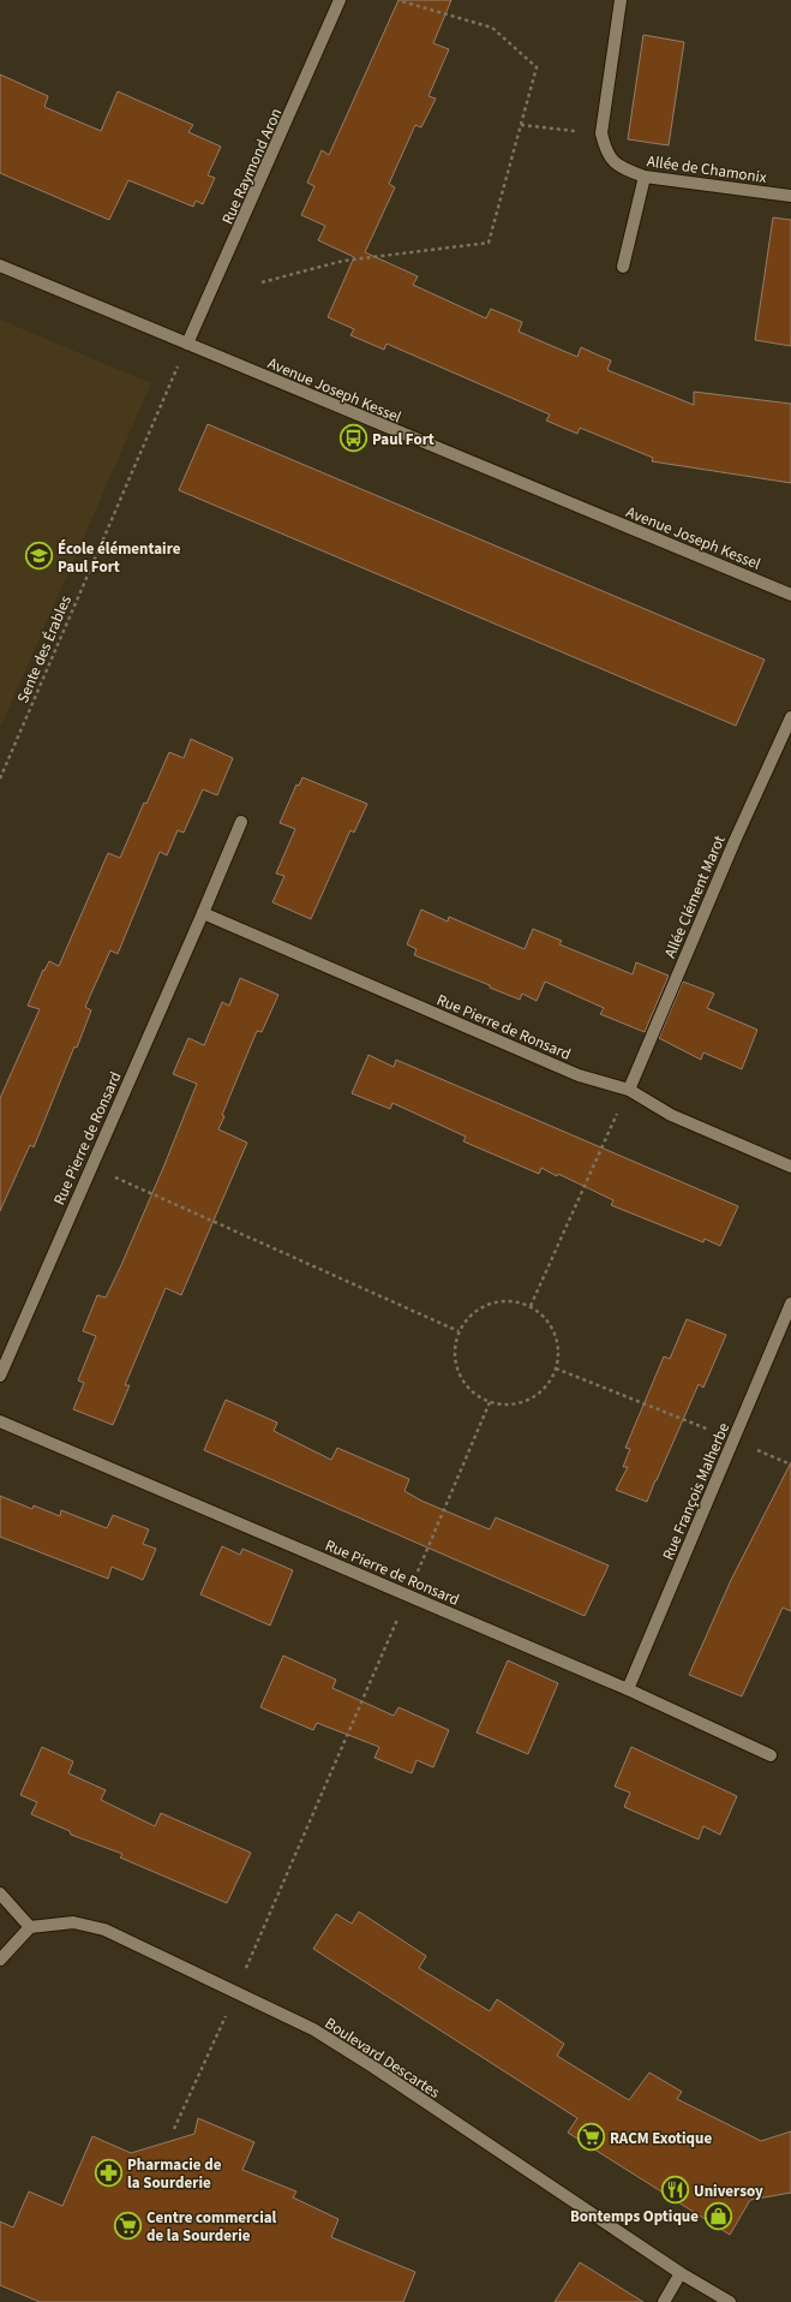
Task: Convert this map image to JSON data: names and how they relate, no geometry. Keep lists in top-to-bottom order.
{
  "streets": {
    "street": [
      "Rue Raymond Aron",
      "Allée de Chamonix",
      "Avenue Joseph Kessel",
      "Allée Clément Marot",
      "Rue Pierre de Ronsard",
      "Rue François Malherbe",
      "Boulevard Descartes"
    ],
    "path": ["Sente des Érables"]
  },
  "crossings": [
    ["Rue Raymond Aron", "Avenue Joseph Kessel"],
    ["Rue Raymond Aron", "Sente des Érables"],
    ["Avenue Joseph Kessel", "Sente des Érables"],
    ["Allée Clément Marot", "Rue Pierre de Ronsard"],
    ["Rue Pierre de Ronsard", "Rue François Malherbe"]
  ],
  "places": {
    "bus stop": ["Paul Fort"],
    "school or university": ["École élémentaire Paul Fort"],
    "supermarket": ["RACM Exotique", "Centre commercial de la Sourderie"],
    "pharmacy": ["Pharmacie de la Sourderie"],
    "restaurant": ["Universoy"],
    "shop": ["Bontemps Optique"]
  }
}
